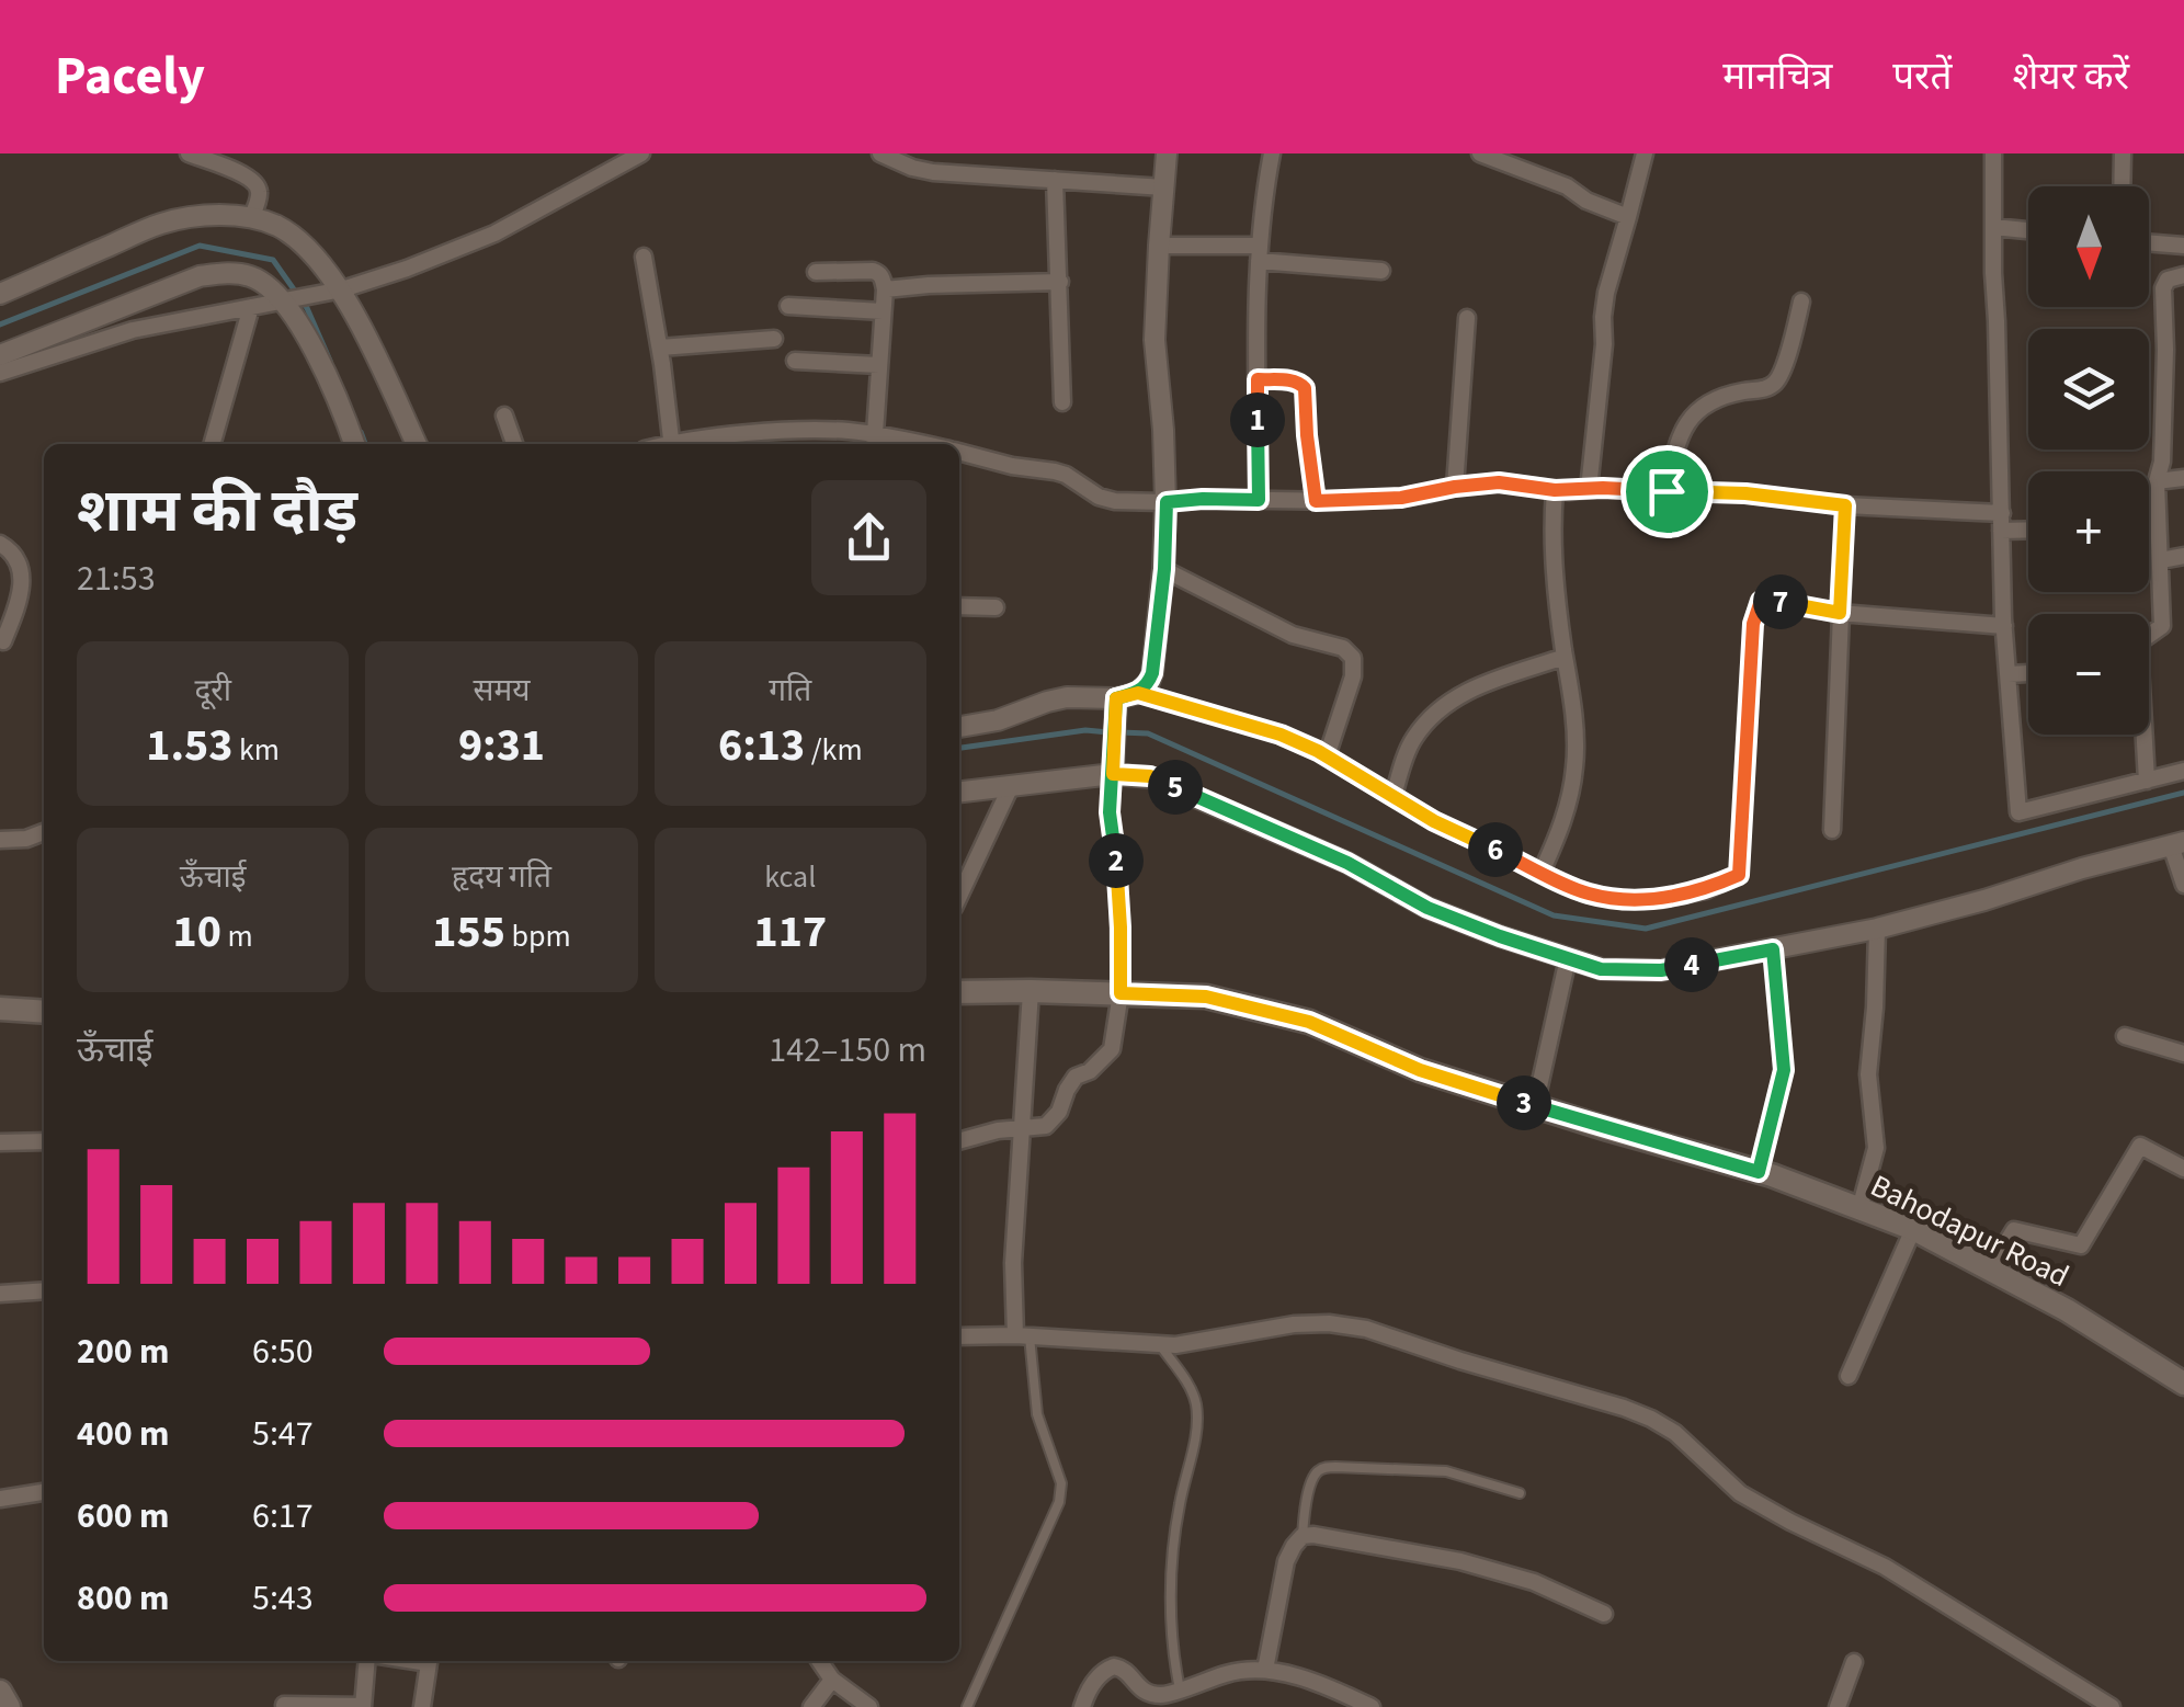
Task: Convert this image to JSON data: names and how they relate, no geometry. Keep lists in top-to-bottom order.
{
  "streets": {
    "main road": ["Bahodapur Road"]
  },
  "north": "bottom",
  "page": {
    "header": "Pacely",
    "nav": ["मानचित्र", "परतें", "शेयर करें"],
    "map_buttons": ["+", "−"],
    "pins": [
      "1",
      "7",
      "5",
      "6",
      "2",
      "4",
      "3"
    ],
    "heading": ["शाम की दौड़", "21:53"],
    "stats": [
      ["दूरी", "1.53 km"],
      ["समय", "9:31"],
      ["गति", "6:13 /km"],
      ["ऊँचाई", "10 m"],
      ["हृदय गति", "155 bpm"],
      ["kcal", "117"]
    ],
    "chart": ["ऊँचाई", "142–150 m"],
    "list": [
      {
        "name": "200 m",
        "note": "6:50"
      },
      {
        "name": "400 m",
        "note": "5:47"
      },
      {
        "name": "600 m",
        "note": "6:17"
      },
      {
        "name": "800 m",
        "note": "5:43"
      }
    ]
  }
}
